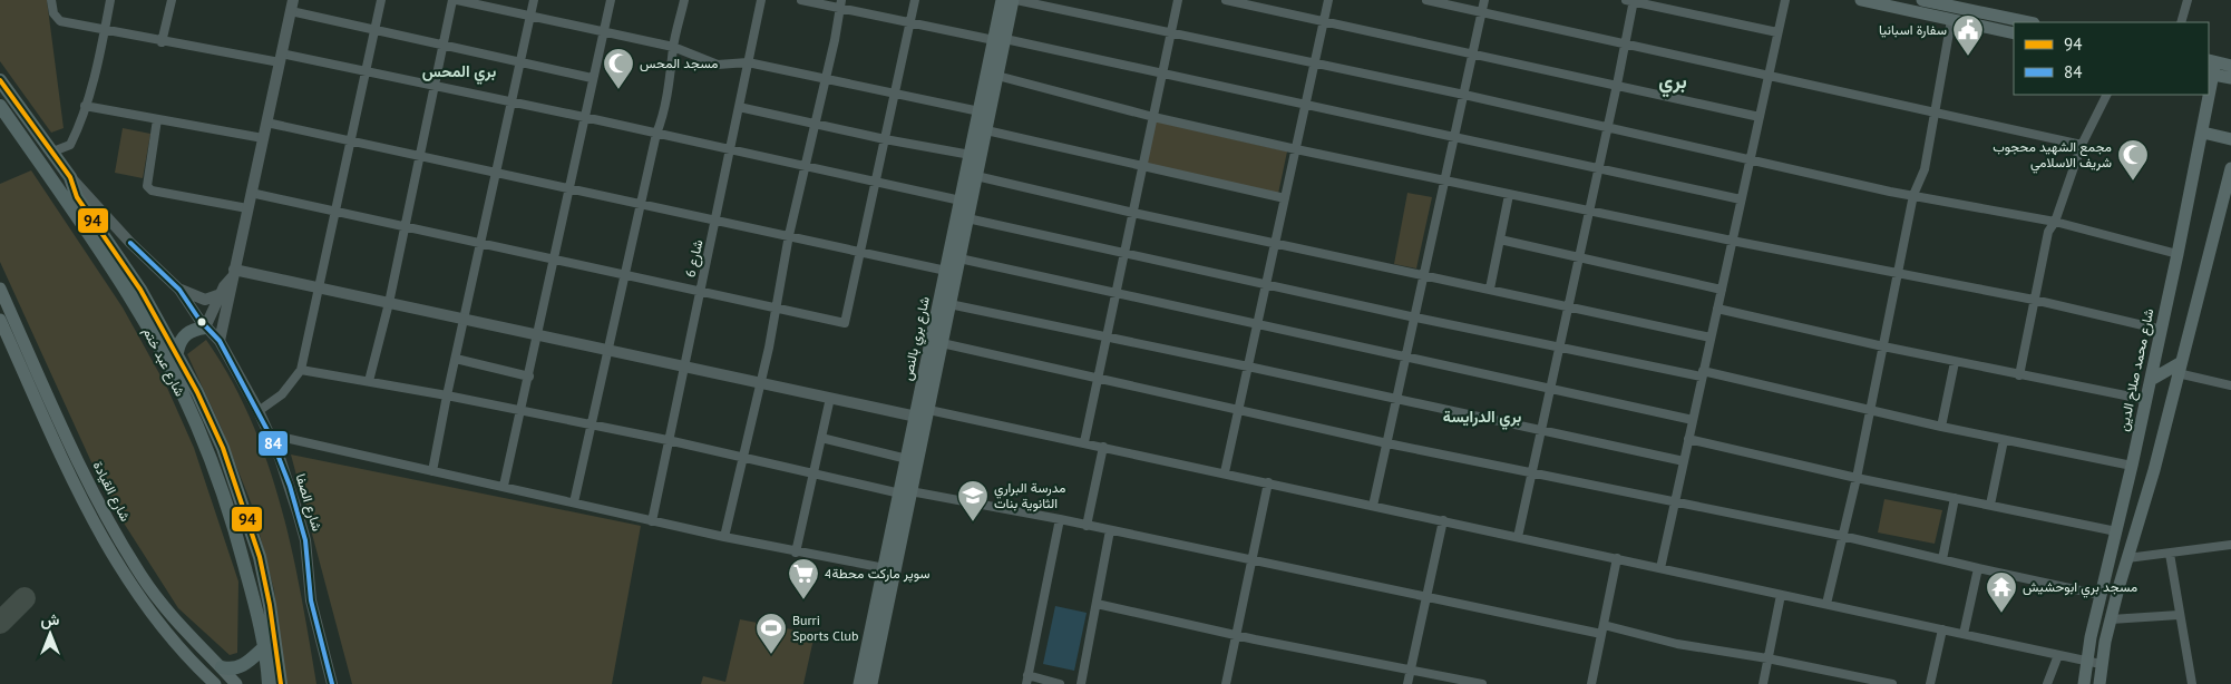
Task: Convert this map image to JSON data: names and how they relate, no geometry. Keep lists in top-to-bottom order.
{
  "streets": {
    "main road": [
      "شارع بري بالنص",
      "شارع عبد ختم",
      "شارع محمد صلاح الدين",
      "شارع القيادة"
    ],
    "street": ["شارع 6", "شارع الصفا"]
  },
  "crossings": [
    ["شارع عبد ختم", "شارع الصفا"]
  ],
  "districts": ["بري المحس", "بري", "بري الدرايسة"],
  "places": {
    "public building": ["سفارة اسبانيا"],
    "mosque": ["مسجد المحس", "مجمع الشهيد محجوب شريف الاسلامي"],
    "school or university": ["مدرسة البراري الثانوية بنات"],
    "supermarket": ["سوپر مارکت محطة4"],
    "temple": ["مسجد بري ابوحشيش"],
    "sports": ["Burri Sports Club"]
  },
  "lines": ["transit line 94", "transit line 84"],
  "legend": ["94", "84"],
  "north": "top"
}
